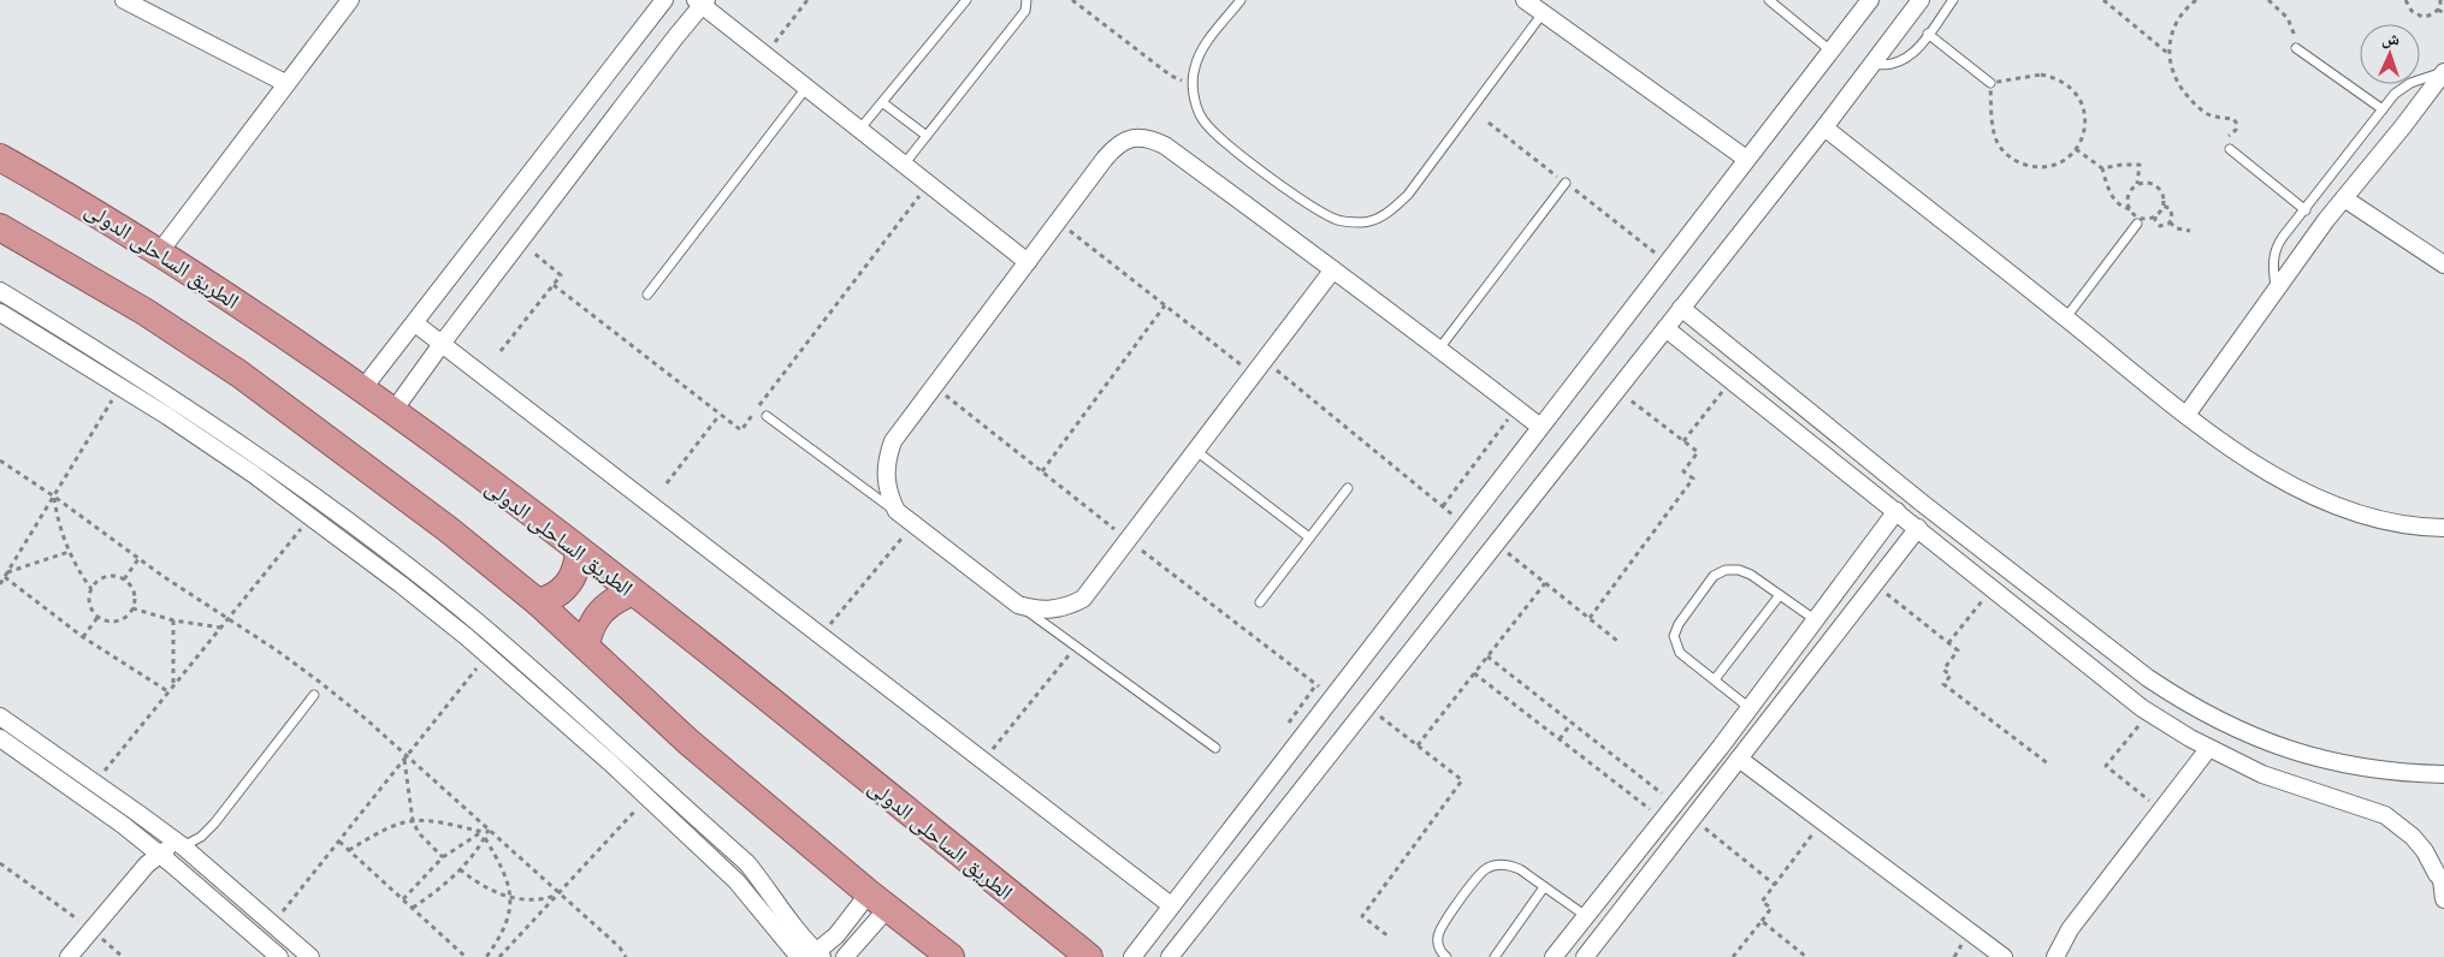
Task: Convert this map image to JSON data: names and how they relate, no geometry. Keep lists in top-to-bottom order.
{
  "streets": {
    "highway": ["الطريق الساحلى الدولى"]
  },
  "north": "top"
}
